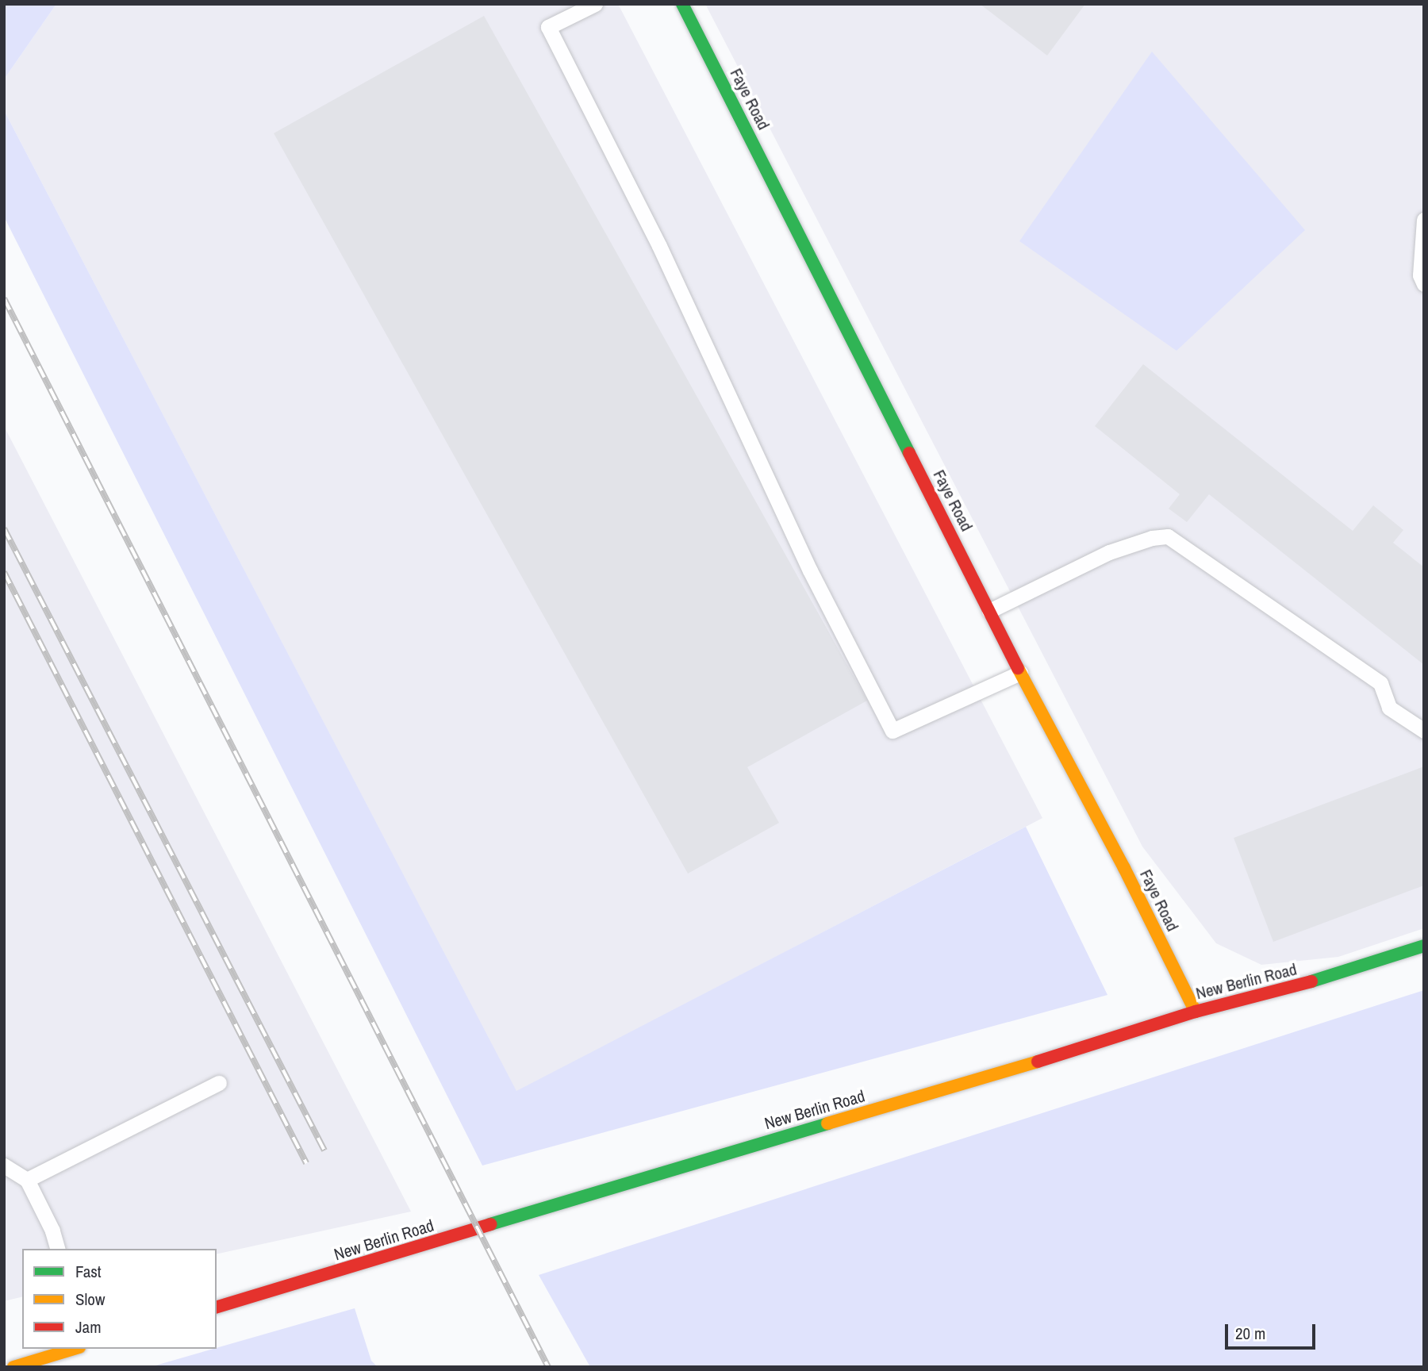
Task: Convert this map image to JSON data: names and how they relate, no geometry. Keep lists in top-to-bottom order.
{
  "streets": {
    "street": ["Faye Road", "New Berlin Road"]
  },
  "crossings": [
    ["Faye Road", "New Berlin Road"]
  ],
  "legend": ["Fast", "Slow", "Jam"],
  "scale_bar": "20 m"
}
